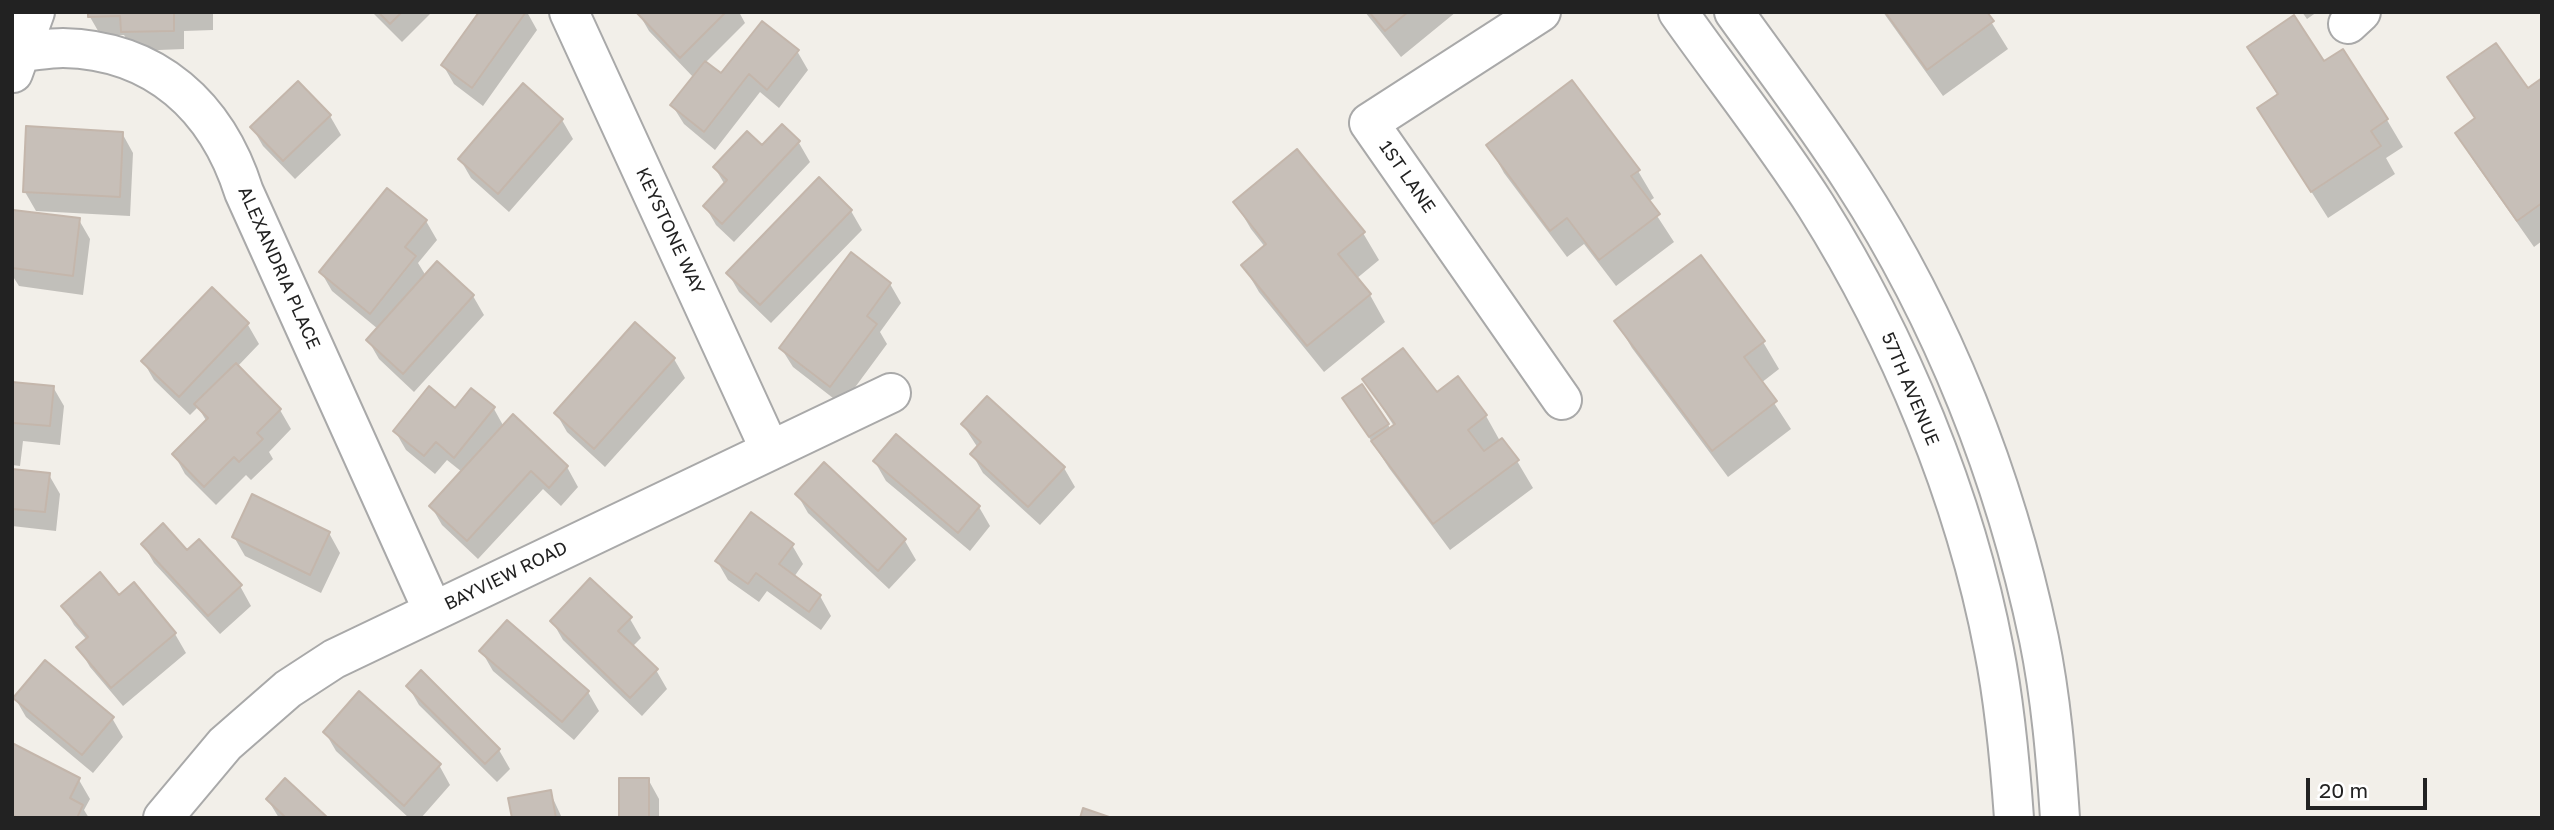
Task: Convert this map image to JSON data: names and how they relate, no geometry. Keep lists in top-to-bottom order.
{
  "streets": {
    "street": [
      "1ST LANE",
      "KEYSTONE WAY",
      "ALEXANDRIA PLACE",
      "57TH AVENUE",
      "BAYVIEW ROAD"
    ]
  },
  "crossings": [
    ["KEYSTONE WAY", "BAYVIEW ROAD"],
    ["ALEXANDRIA PLACE", "BAYVIEW ROAD"]
  ],
  "scale_bar": "20 m"
}
